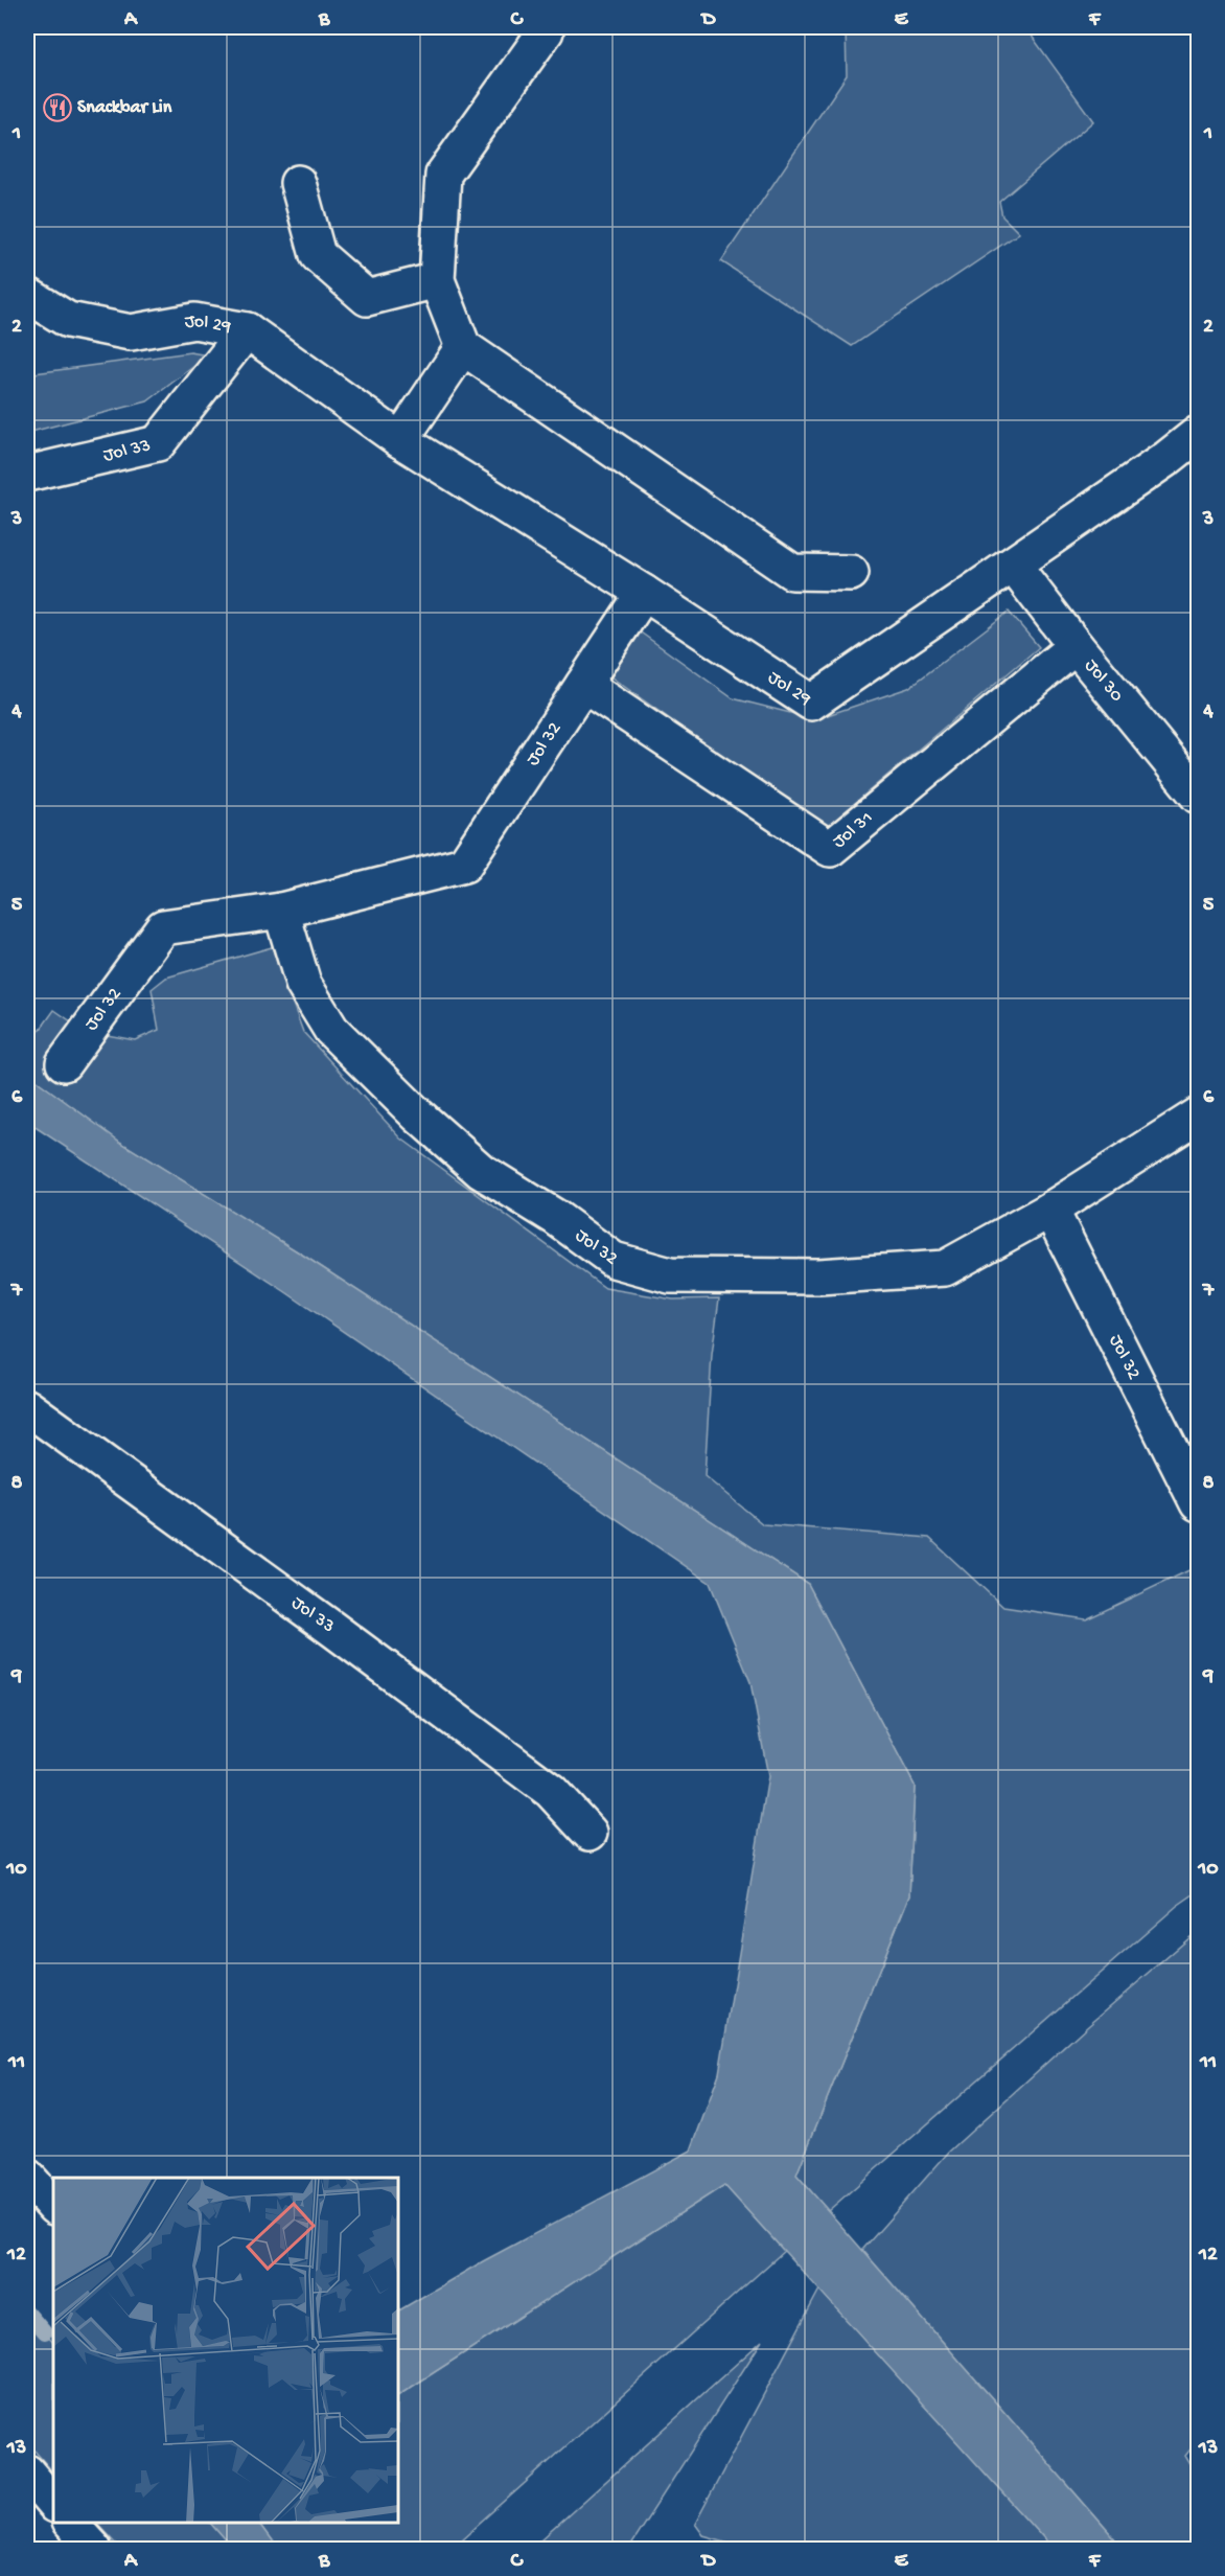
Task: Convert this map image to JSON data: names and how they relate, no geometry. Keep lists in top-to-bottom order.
{
  "streets": {
    "street": [
      "Jol 29",
      "Jol 33",
      "Jol 30",
      "Jol 32",
      "Jol 31"
    ]
  },
  "crossings": [
    ["Jol 29", "Jol 33"],
    ["Jol 29", "Jol 30"],
    ["Jol 29", "Jol 32"],
    ["Jol 30", "Jol 31"],
    ["Jol 32", "Jol 31"]
  ],
  "places": {
    "restaurant": ["Snackbar Lin"]
  },
  "grid": {
    "columns": [
      "A",
      "B",
      "C",
      "D",
      "E",
      "F"
    ],
    "rows": [
      "1",
      "2",
      "3",
      "4",
      "5",
      "6",
      "7",
      "8",
      "9",
      "10",
      "11",
      "12",
      "13"
    ]
  }
}
